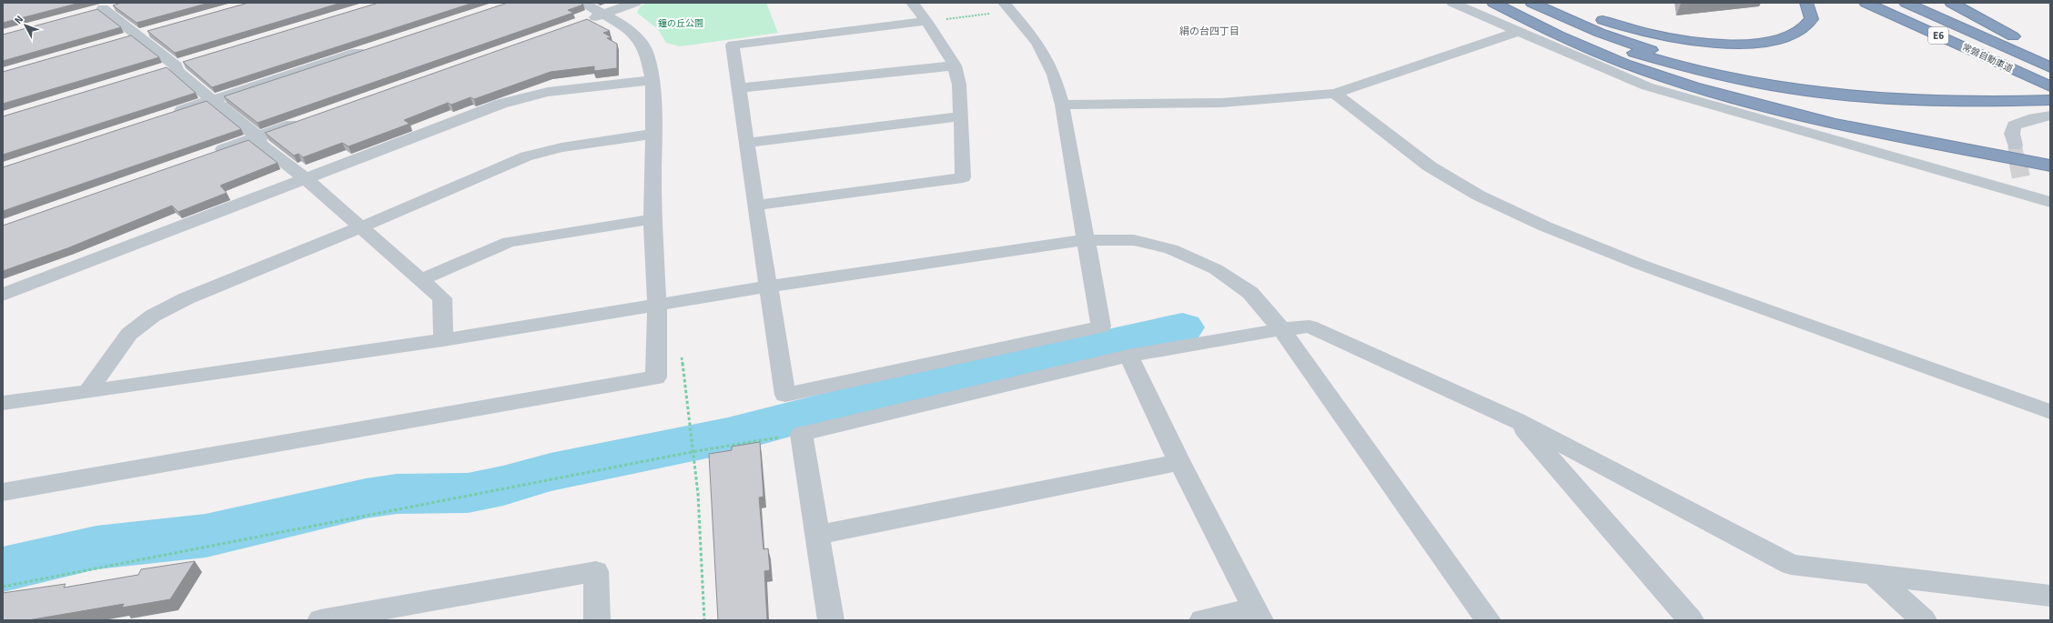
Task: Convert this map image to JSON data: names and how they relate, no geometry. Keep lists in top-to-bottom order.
{
  "streets": {
    "highway": ["E6", "常磐自動車道"]
  },
  "districts": ["絹の台四丁目"],
  "parks": ["鐘の丘公園"],
  "north": "top left"
}
